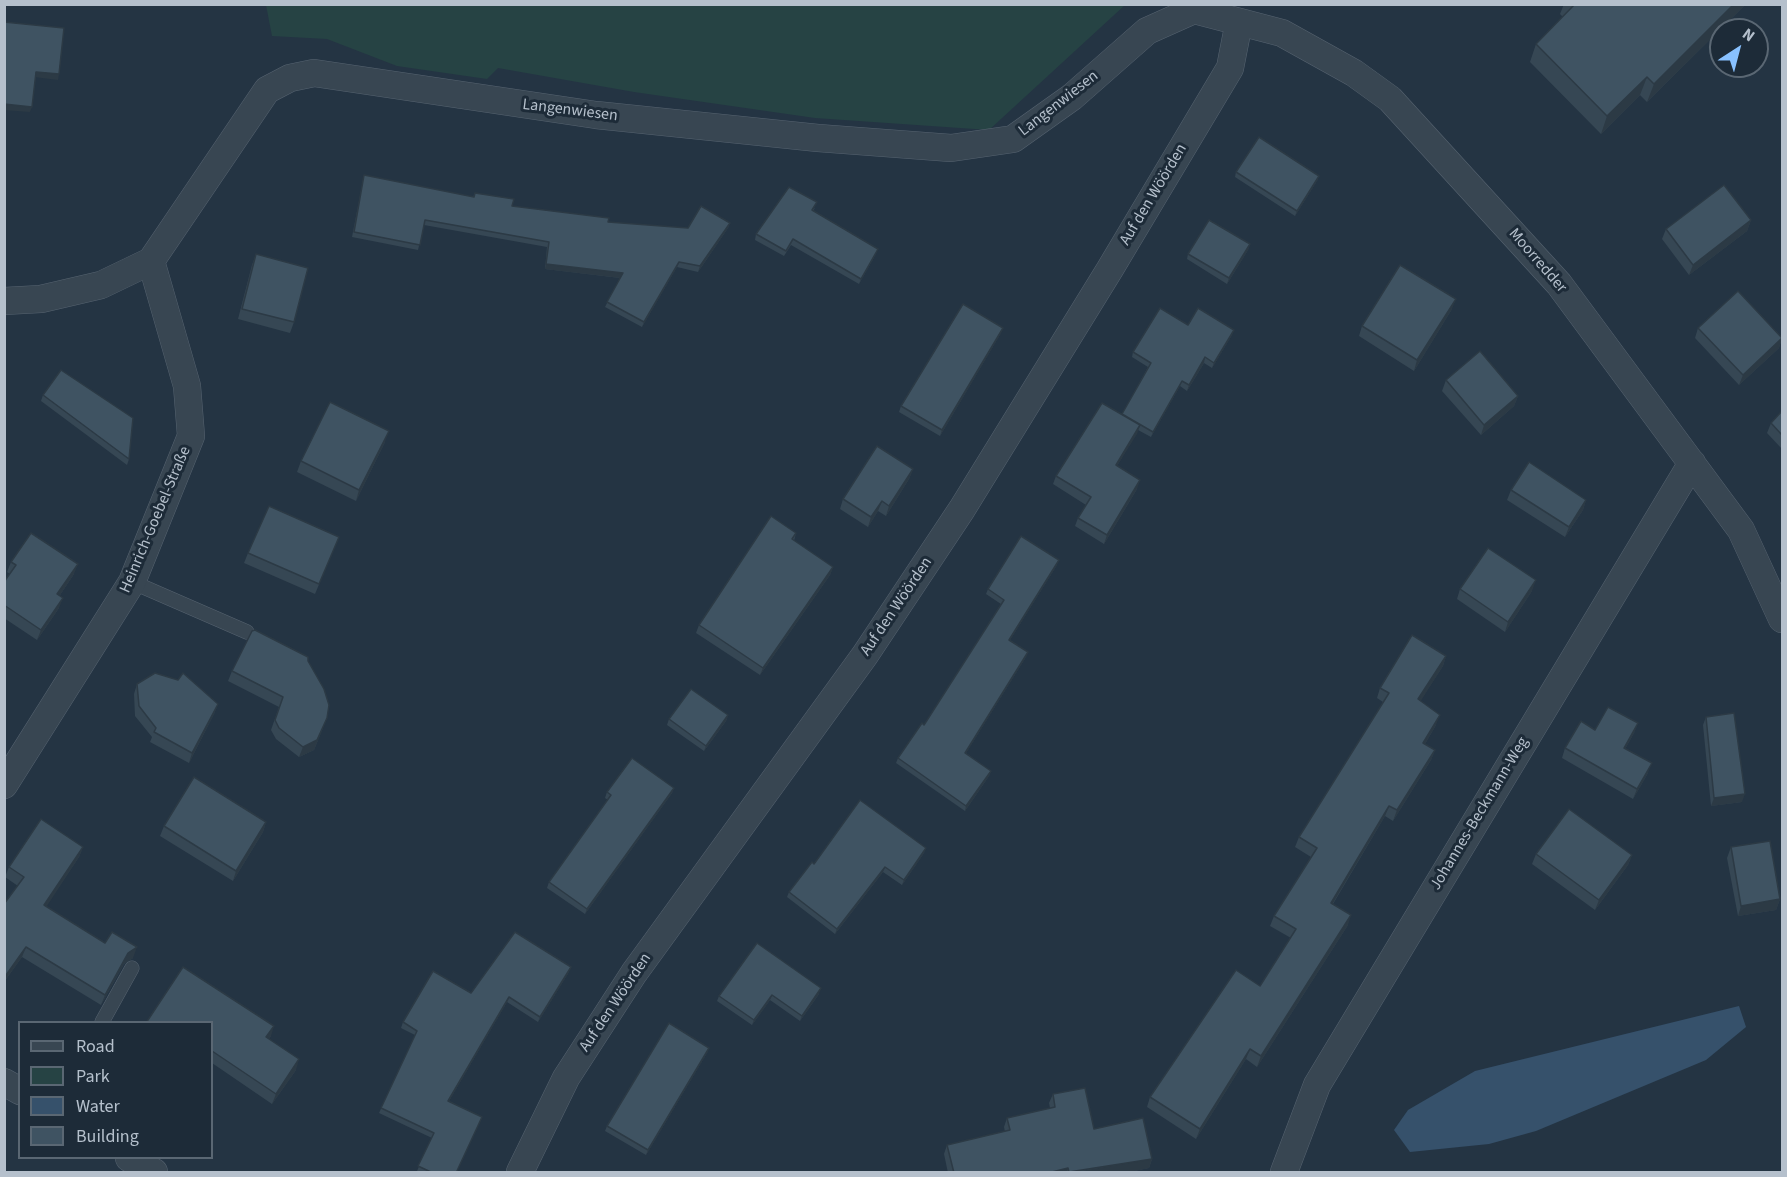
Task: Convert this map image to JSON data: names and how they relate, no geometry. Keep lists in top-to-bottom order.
{
  "streets": {
    "street": [
      "Langenwiesen",
      "Auf den Wöörden",
      "Moorredder",
      "Heinrich-Goebel-Straße",
      "Johannes-Beckmann-Weg"
    ]
  },
  "crossings": [
    ["Langenwiesen", "Moorredder"],
    ["Langenwiesen", "Heinrich-Goebel-Straße"],
    ["Auf den Wöörden", "Moorredder"],
    ["Moorredder", "Johannes-Beckmann-Weg"]
  ],
  "legend": [
    "Road",
    "Park",
    "Water",
    "Building"
  ],
  "north": "top right"
}
